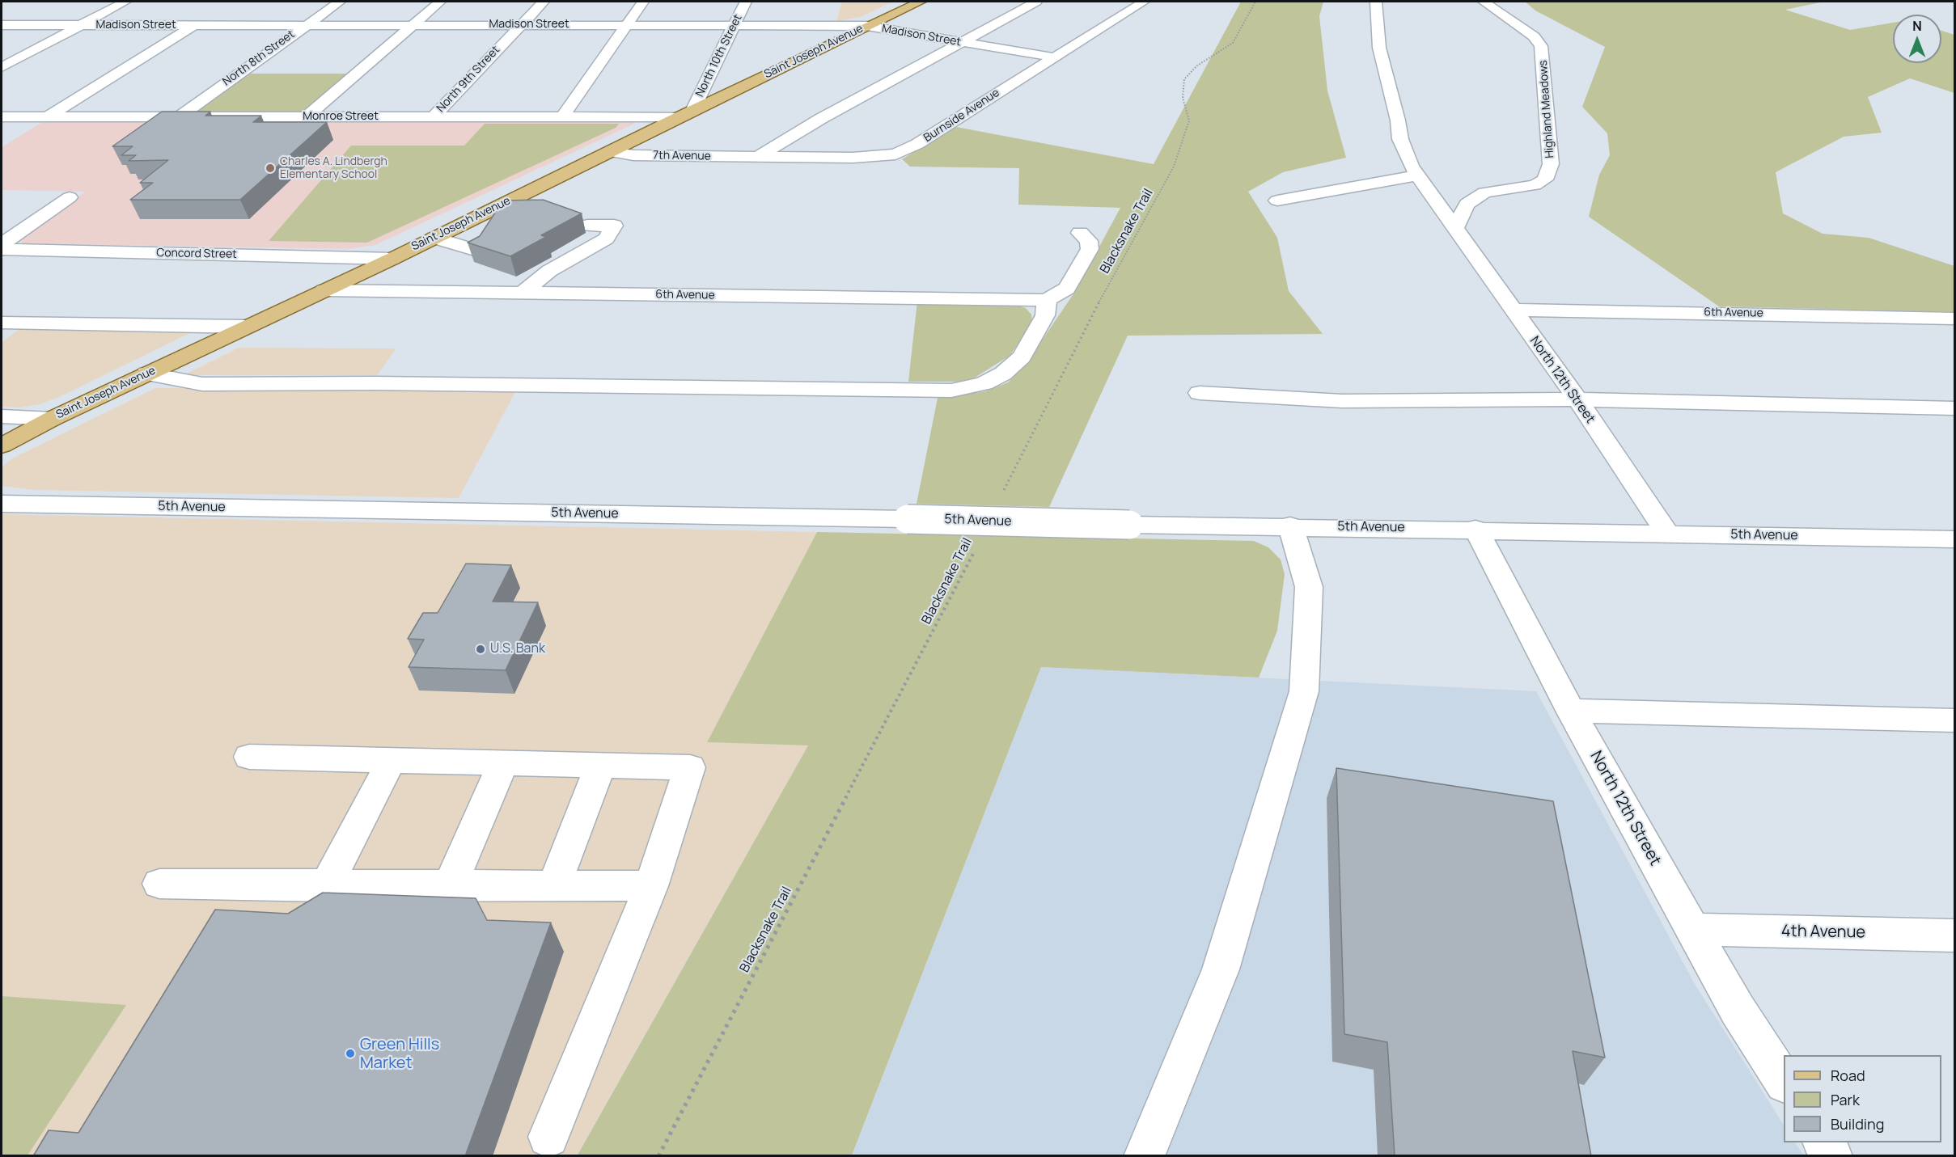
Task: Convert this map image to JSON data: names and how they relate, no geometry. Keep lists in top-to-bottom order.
{
  "streets": {
    "main road": ["Saint Joseph Avenue"],
    "street": [
      "Madison Street",
      "North 10th Street",
      "North 8th Street",
      "North 9th Street",
      "Highland Meadows",
      "Burnside Avenue",
      "Monroe Street",
      "7th Avenue",
      "Concord Street",
      "6th Avenue",
      "North 12th Street",
      "5th Avenue",
      "4th Avenue"
    ],
    "path": ["Blacksnake Trail"]
  },
  "crossings": [
    ["Madison Street", "Saint Joseph Avenue"],
    ["Madison Street", "North 10th Street"],
    ["Madison Street", "North 8th Street"],
    ["Madison Street", "North 9th Street"],
    ["Madison Street", "Burnside Avenue"],
    ["Saint Joseph Avenue", "North 10th Street"],
    ["Saint Joseph Avenue", "Monroe Street"],
    ["Saint Joseph Avenue", "7th Avenue"],
    ["Saint Joseph Avenue", "Concord Street"],
    ["Saint Joseph Avenue", "6th Avenue"],
    ["North 10th Street", "Monroe Street"],
    ["North 8th Street", "Monroe Street"],
    ["North 9th Street", "Monroe Street"],
    ["Highland Meadows", "North 12th Street"],
    ["Burnside Avenue", "7th Avenue"],
    ["6th Avenue", "North 12th Street"],
    ["North 12th Street", "5th Avenue"],
    ["North 12th Street", "4th Avenue"]
  ],
  "places": ["Charles A. Lindbergh Elementary School", "U.S. Bank", "Green Hills Market"],
  "legend": ["Road", "Park", "Building"],
  "north": "top"
}
